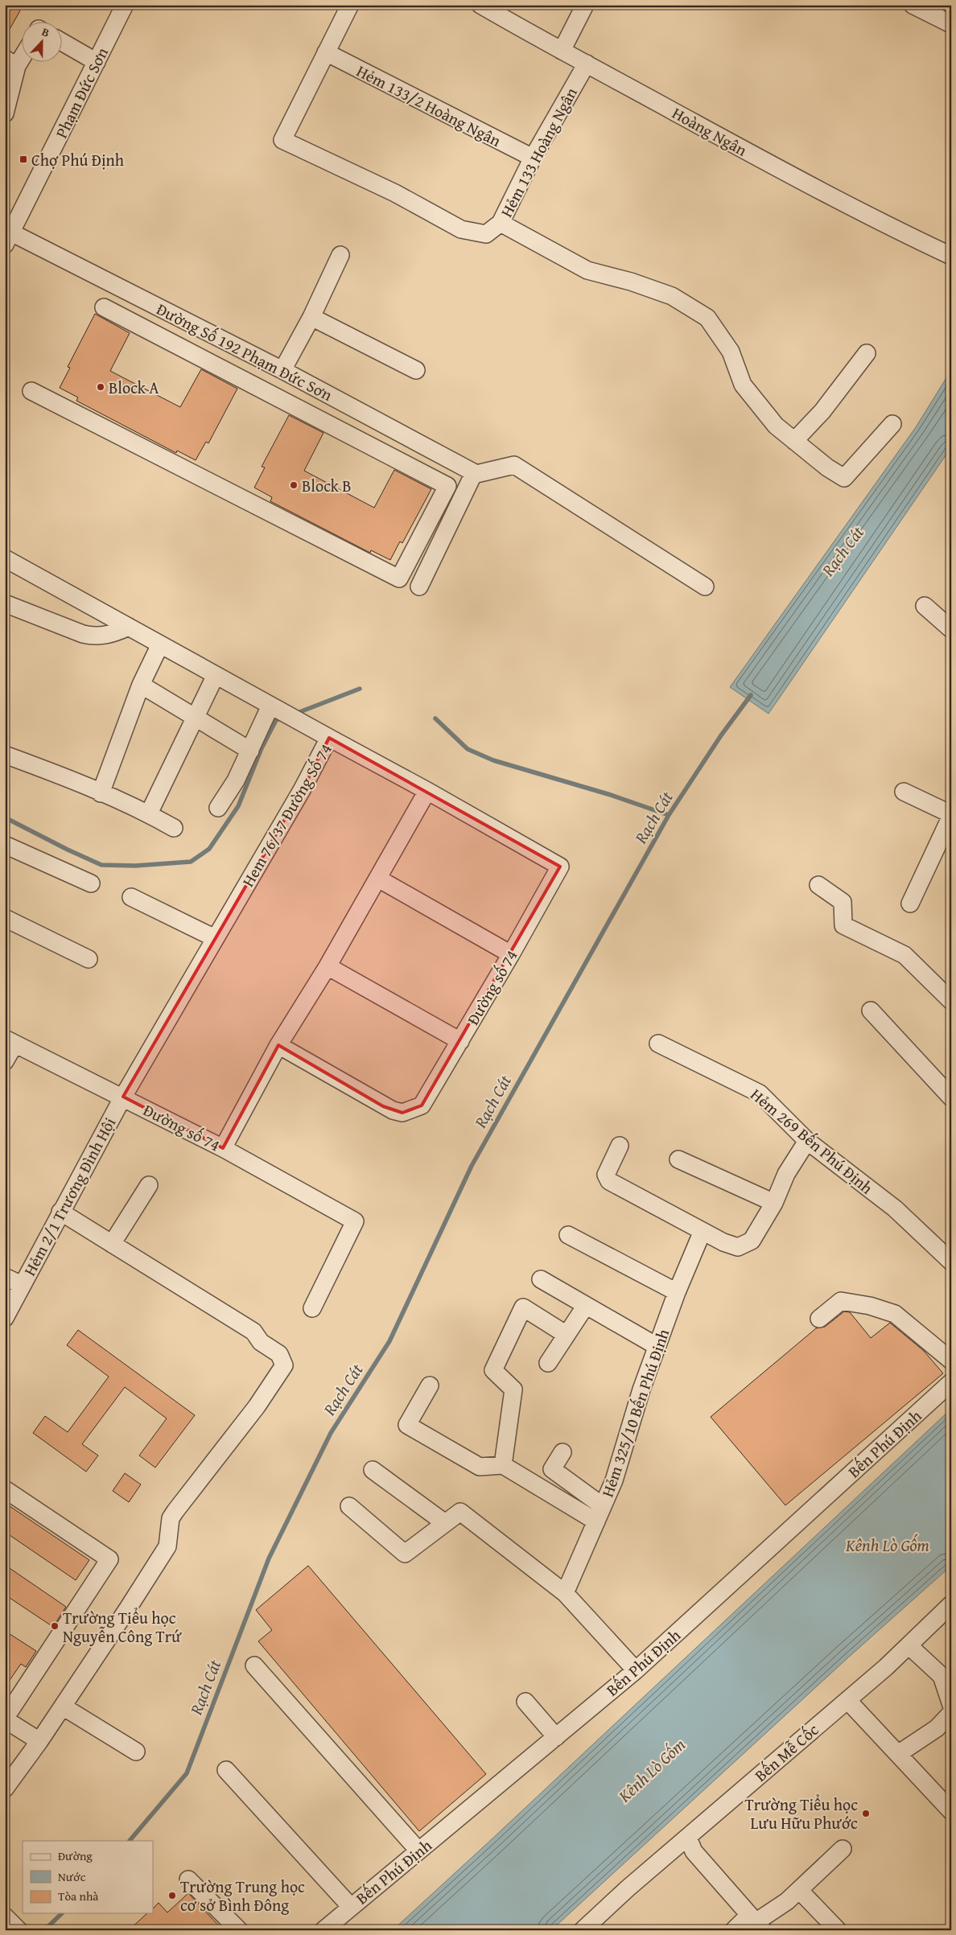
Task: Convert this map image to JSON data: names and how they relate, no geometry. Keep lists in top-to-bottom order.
{
  "streets": {
    "street": [
      "Phạm Đức Sơn",
      "Hẻm 133/2 Hoàng Ngân",
      "Hoàng Ngân",
      "Hẻm 133 Hoàng Ngân",
      "Đường Số 192 Phạm Đức Sơn",
      "Hem 76/37 Đường Số 74",
      "Đường số 74",
      "Hẻm 269 Bến Phú Định",
      "Hẻm 2/1 Trương Đình Hội",
      "Hẻm 325/10 Bến Phú Định",
      "Bến Phú Định",
      "Bến Mễ Cốc"
    ]
  },
  "crossings": [
    ["Phạm Đức Sơn", "Đường Số 192 Phạm Đức Sơn"],
    ["Hẻm 133/2 Hoàng Ngân", "Hẻm 133 Hoàng Ngân"],
    ["Hoàng Ngân", "Hẻm 133 Hoàng Ngân"],
    ["Hem 76/37 Đường Số 74", "Đường số 74"],
    ["Hem 76/37 Đường Số 74", "Hẻm 2/1 Trương Đình Hội"],
    ["Đường số 74", "Hẻm 2/1 Trương Đình Hội"]
  ],
  "water": ["Rạch Cát", "Kênh Lò Gốm"],
  "places": {
    "transit": ["Chợ Phú Định"],
    "other": [
      "Block A",
      "Block B",
      "Trường Tiểu học Nguyễn Công Trứ",
      "Trường Tiểu học Lưu Hữu Phước",
      "Trường Trung học cơ sở Bình Đông"
    ]
  },
  "legend": ["Đường", "Nước", "Tòa nhà"],
  "north": "top"
}
